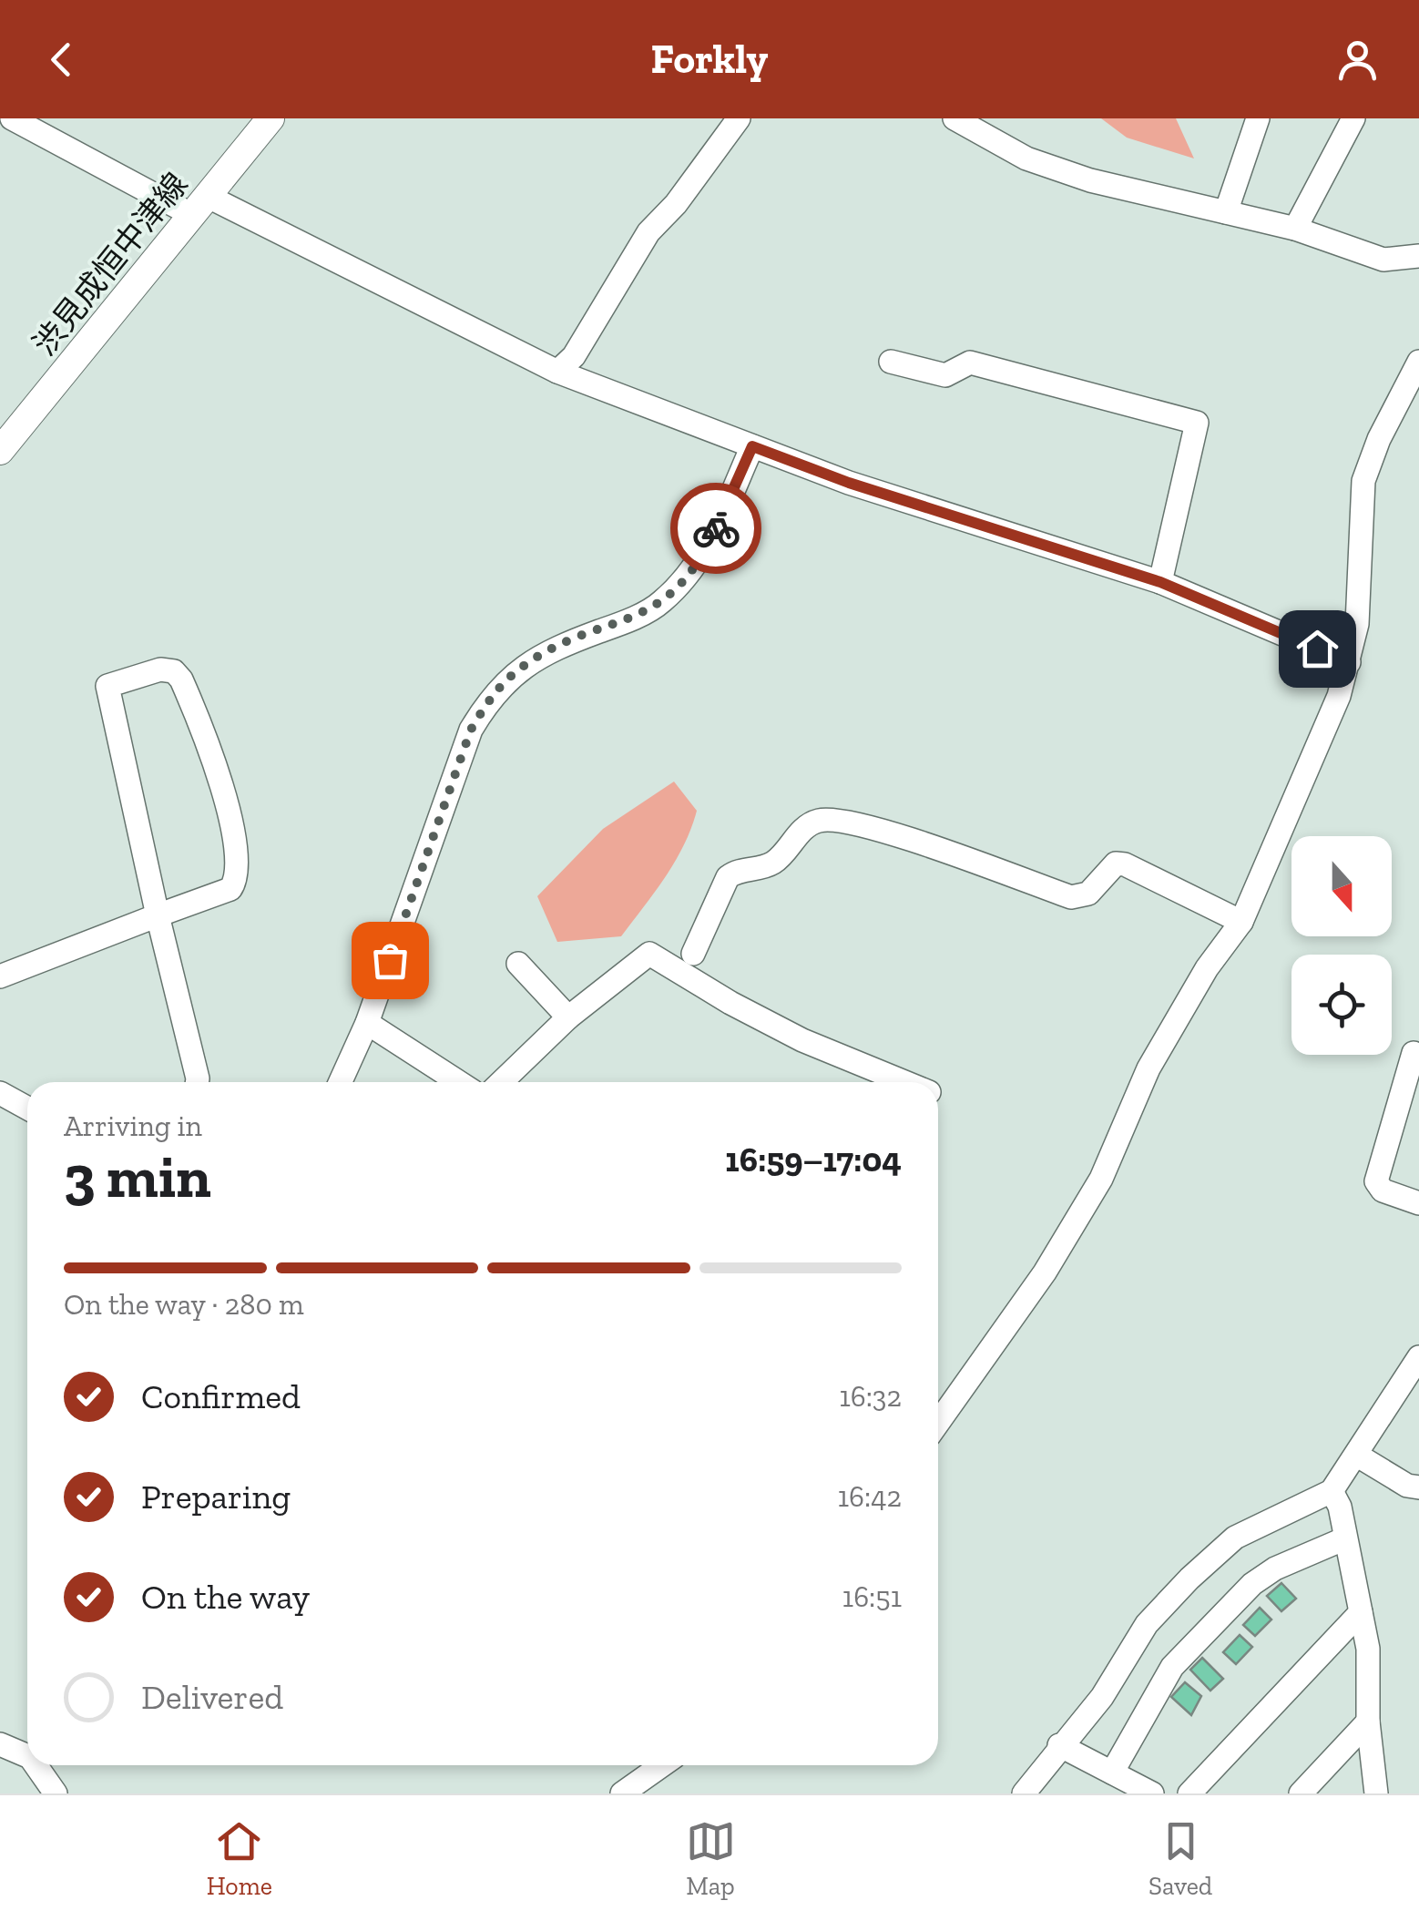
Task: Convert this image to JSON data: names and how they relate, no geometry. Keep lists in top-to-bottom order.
{
  "streets": {
    "main road": ["渋見成恒中津線"]
  },
  "north": "bottom",
  "page": {
    "header": "Forkly",
    "heading": ["3 min", "Arriving in", "16:59–17:04"],
    "bar": "On the way · 280 m",
    "list": [
      ["Confirmed", "16:32"],
      ["Preparing", "16:42"],
      ["On the way", "16:51"],
      "Delivered"
    ],
    "tabs": ["Home", "Map", "Saved"]
  }
}
